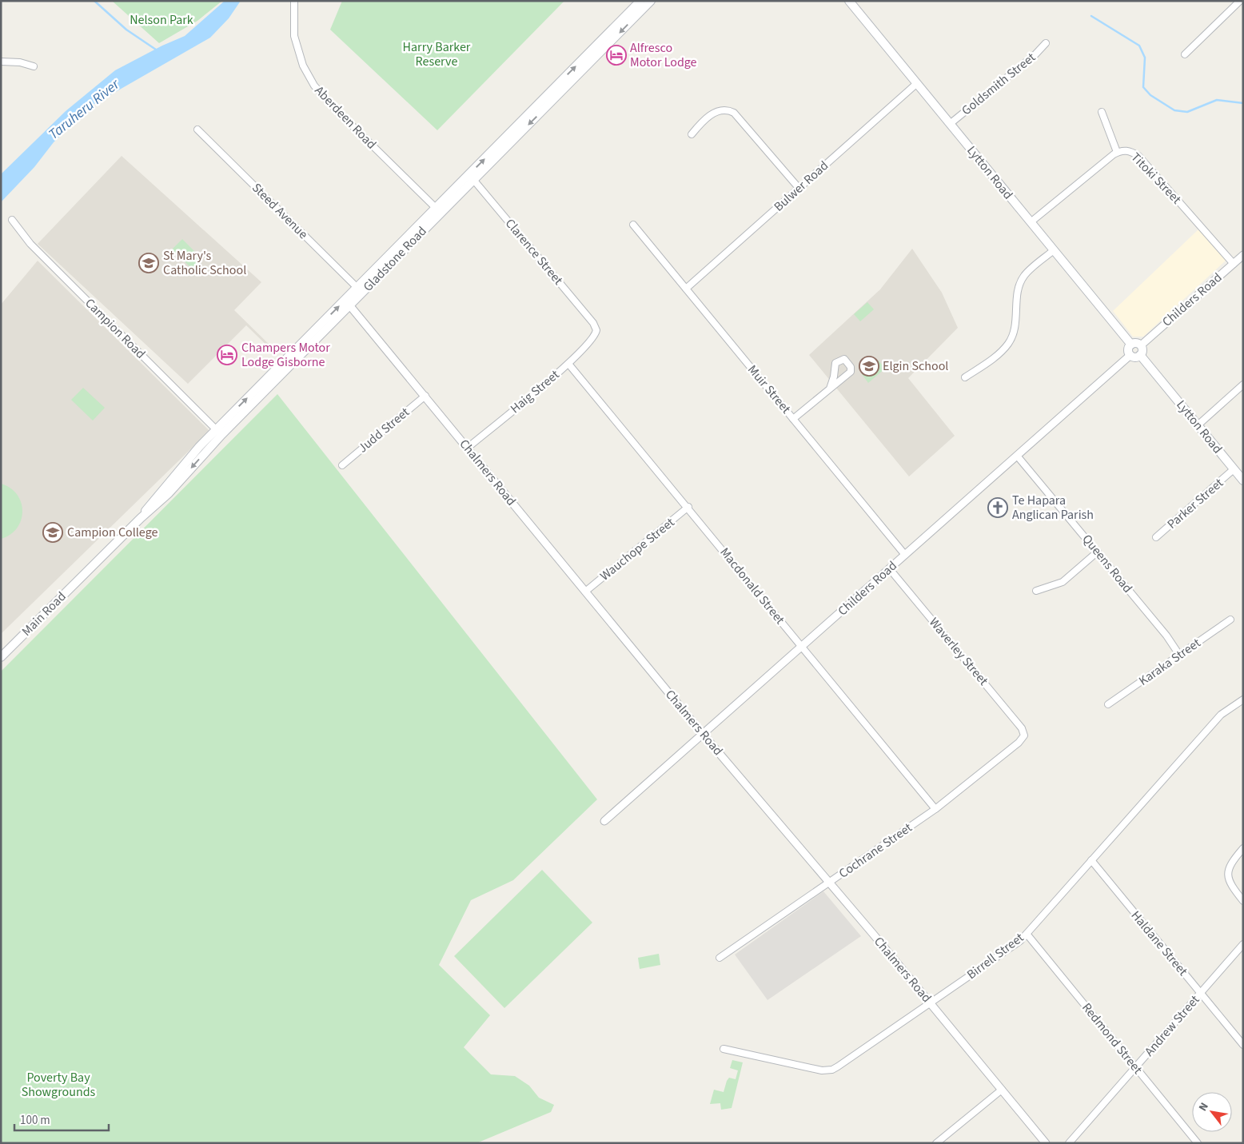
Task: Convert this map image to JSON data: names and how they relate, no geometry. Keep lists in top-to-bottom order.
{
  "streets": {
    "main road": ["Lytton Road", "Gladstone Road", "Main Road"],
    "street": [
      "Goldsmith Street",
      "Aberdeen Road",
      "Titoki Street",
      "Bulwer Road",
      "Steed Avenue",
      "Clarence Street",
      "Childers Road",
      "Campion Road",
      "Muir Street",
      "Haig Street",
      "Judd Street",
      "Chalmers Road",
      "Parker Street",
      "Wauchope Street",
      "Queens Road",
      "Macdonald Street",
      "Waverley Street",
      "Karaka Street",
      "Cochrane Street",
      "Haldane Street",
      "Birrell Street",
      "Andrew Street",
      "Redmond Street"
    ]
  },
  "crossings": [
    ["Goldsmith Street", "Lytton Road"],
    ["Aberdeen Road", "Gladstone Road"],
    ["Lytton Road", "Titoki Street"],
    ["Lytton Road", "Bulwer Road"],
    ["Lytton Road", "Childers Road"],
    ["Lytton Road", "Parker Street"],
    ["Titoki Street", "Childers Road"],
    ["Bulwer Road", "Muir Street"],
    ["Steed Avenue", "Gladstone Road"],
    ["Clarence Street", "Gladstone Road"],
    ["Clarence Street", "Haig Street"],
    ["Gladstone Road", "Campion Road"],
    ["Gladstone Road", "Chalmers Road"],
    ["Gladstone Road", "Main Road"],
    ["Childers Road", "Muir Street"],
    ["Childers Road", "Chalmers Road"],
    ["Childers Road", "Queens Road"],
    ["Childers Road", "Macdonald Street"],
    ["Childers Road", "Waverley Street"],
    ["Haig Street", "Chalmers Road"],
    ["Haig Street", "Macdonald Street"],
    ["Judd Street", "Chalmers Road"],
    ["Chalmers Road", "Wauchope Street"],
    ["Chalmers Road", "Cochrane Street"],
    ["Chalmers Road", "Birrell Street"],
    ["Wauchope Street", "Macdonald Street"],
    ["Queens Road", "Karaka Street"],
    ["Macdonald Street", "Cochrane Street"],
    ["Waverley Street", "Cochrane Street"],
    ["Haldane Street", "Birrell Street"],
    ["Haldane Street", "Andrew Street"],
    ["Birrell Street", "Redmond Street"],
    ["Andrew Street", "Redmond Street"]
  ],
  "water": ["Taruheru River"],
  "parks": ["Nelson Park", "Harry Barker Reserve", "Poverty Bay Showgrounds"],
  "places": {
    "hotel": ["Alfresco Motor Lodge", "Champers Motor Lodge Gisborne"],
    "school or university": ["St Mary's Catholic School", "Elgin School", "Campion College"],
    "church": ["Te Hapara Anglican Parish"]
  },
  "scale_bar": "100 m",
  "north": "top left"
}
